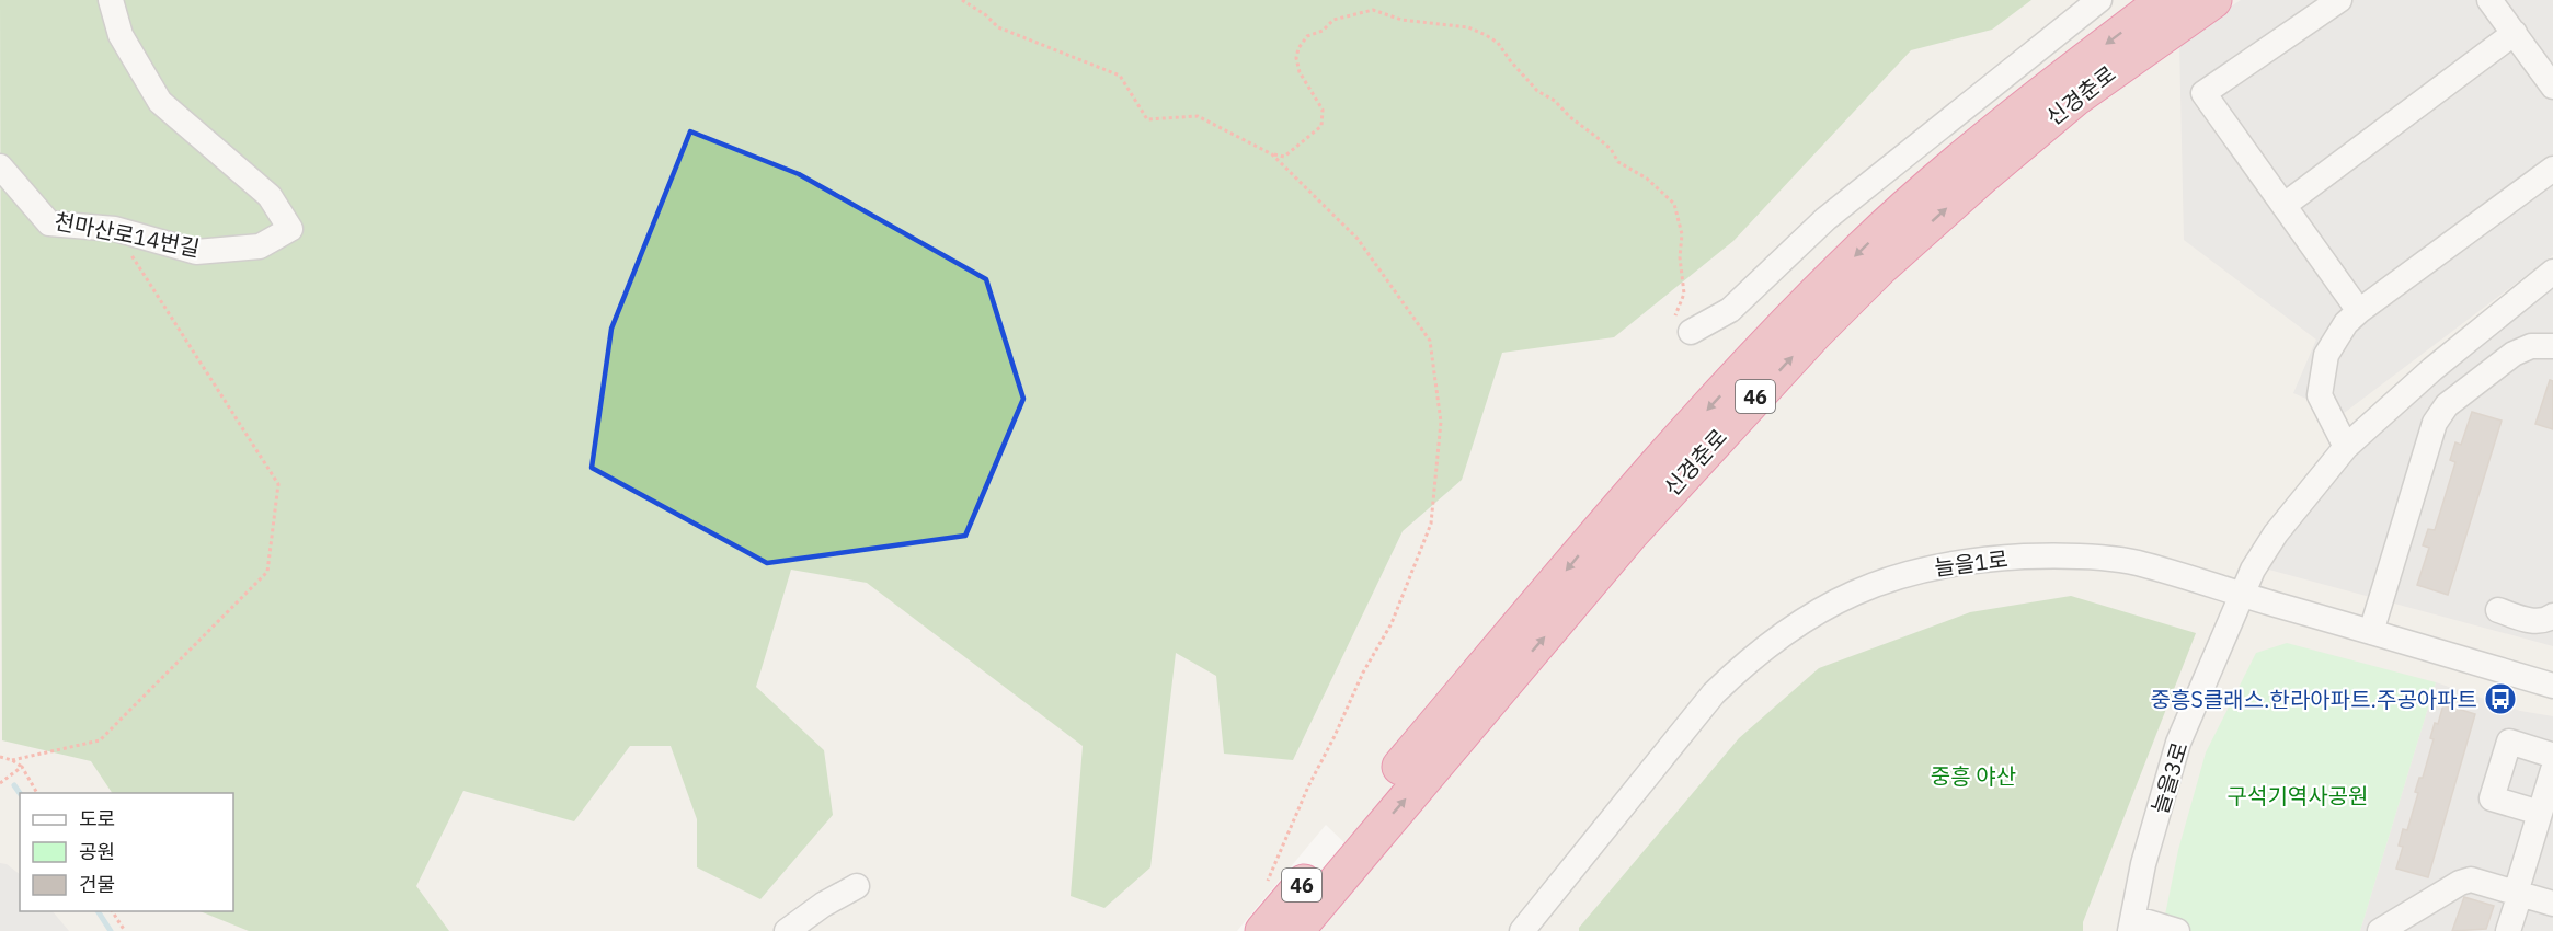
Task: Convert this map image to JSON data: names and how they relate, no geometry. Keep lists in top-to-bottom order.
{
  "streets": {
    "highway": ["신경춘로", "46"],
    "street": ["천마산로14번길", "늘을1로", "늘을3로"]
  },
  "crossings": [
    ["늘을1로", "늘을3로"]
  ],
  "parks": ["중흥 야산", "구석기역사공원"],
  "places": {
    "bus stop": ["중흥S클래스.한라아파트.주공아파트"]
  },
  "legend": ["도로", "공원", "건물"]
}
